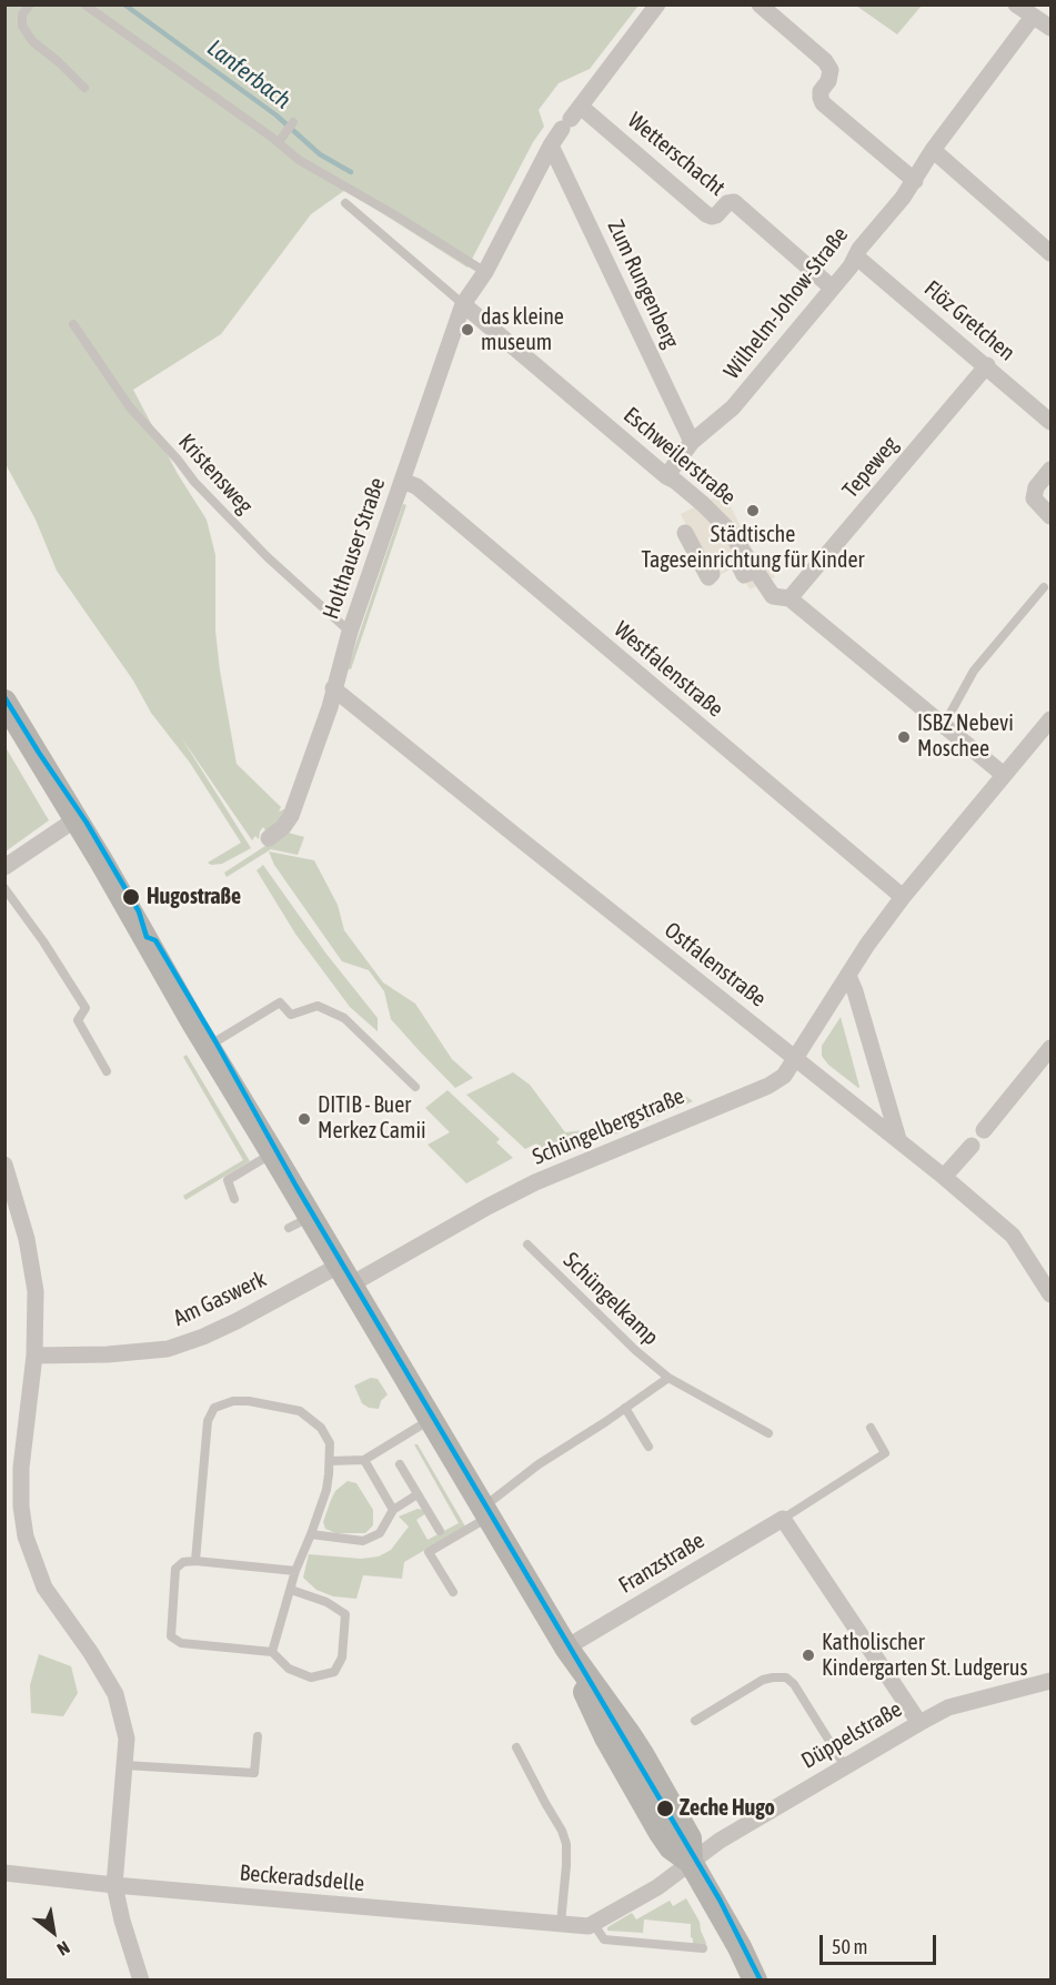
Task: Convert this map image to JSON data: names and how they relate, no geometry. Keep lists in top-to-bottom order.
{
  "streets": {
    "street": [
      "Wetterschacht",
      "Zum Rungenberg",
      "Wilhelm-Johow-Straße",
      "Flöz Gretchen",
      "Eschweilerstraße",
      "Tepeweg",
      "Holthauser Straße",
      "Westfalenstraße",
      "Ostfalenstraße",
      "Schüngelbergstraße",
      "Am Gaswerk",
      "Franzstraße",
      "Düppelstraße",
      "Beckeradsdelle"
    ],
    "lane": ["Kristensweg", "Schüngelkamp"]
  },
  "crossings": [
    ["Wetterschacht", "Wilhelm-Johow-Straße"],
    ["Wetterschacht", "Holthauser Straße"],
    ["Zum Rungenberg", "Wilhelm-Johow-Straße"],
    ["Zum Rungenberg", "Holthauser Straße"],
    ["Wilhelm-Johow-Straße", "Flöz Gretchen"],
    ["Wilhelm-Johow-Straße", "Eschweilerstraße"],
    ["Flöz Gretchen", "Tepeweg"],
    ["Eschweilerstraße", "Tepeweg"],
    ["Eschweilerstraße", "Holthauser Straße"],
    ["Eschweilerstraße", "Schüngelbergstraße"],
    ["Kristensweg", "Holthauser Straße"],
    ["Holthauser Straße", "Westfalenstraße"],
    ["Holthauser Straße", "Ostfalenstraße"],
    ["Westfalenstraße", "Schüngelbergstraße"],
    ["Ostfalenstraße", "Schüngelbergstraße"],
    ["Schüngelbergstraße", "Am Gaswerk"],
    ["Düppelstraße", "Beckeradsdelle"]
  ],
  "water": ["Lanferbach"],
  "places": [
    "das kleine museum",
    "Städtische Tageseinrichtung für Kinder",
    "ISBZ Nebevi Moschee",
    "Hugostraße",
    "DITIB - Buer Merkez Camii",
    "Katholischer Kindergarten St. Ludgerus",
    "Zeche Hugo"
  ],
  "scale_bar": "50 m",
  "north": "bottom right"
}
